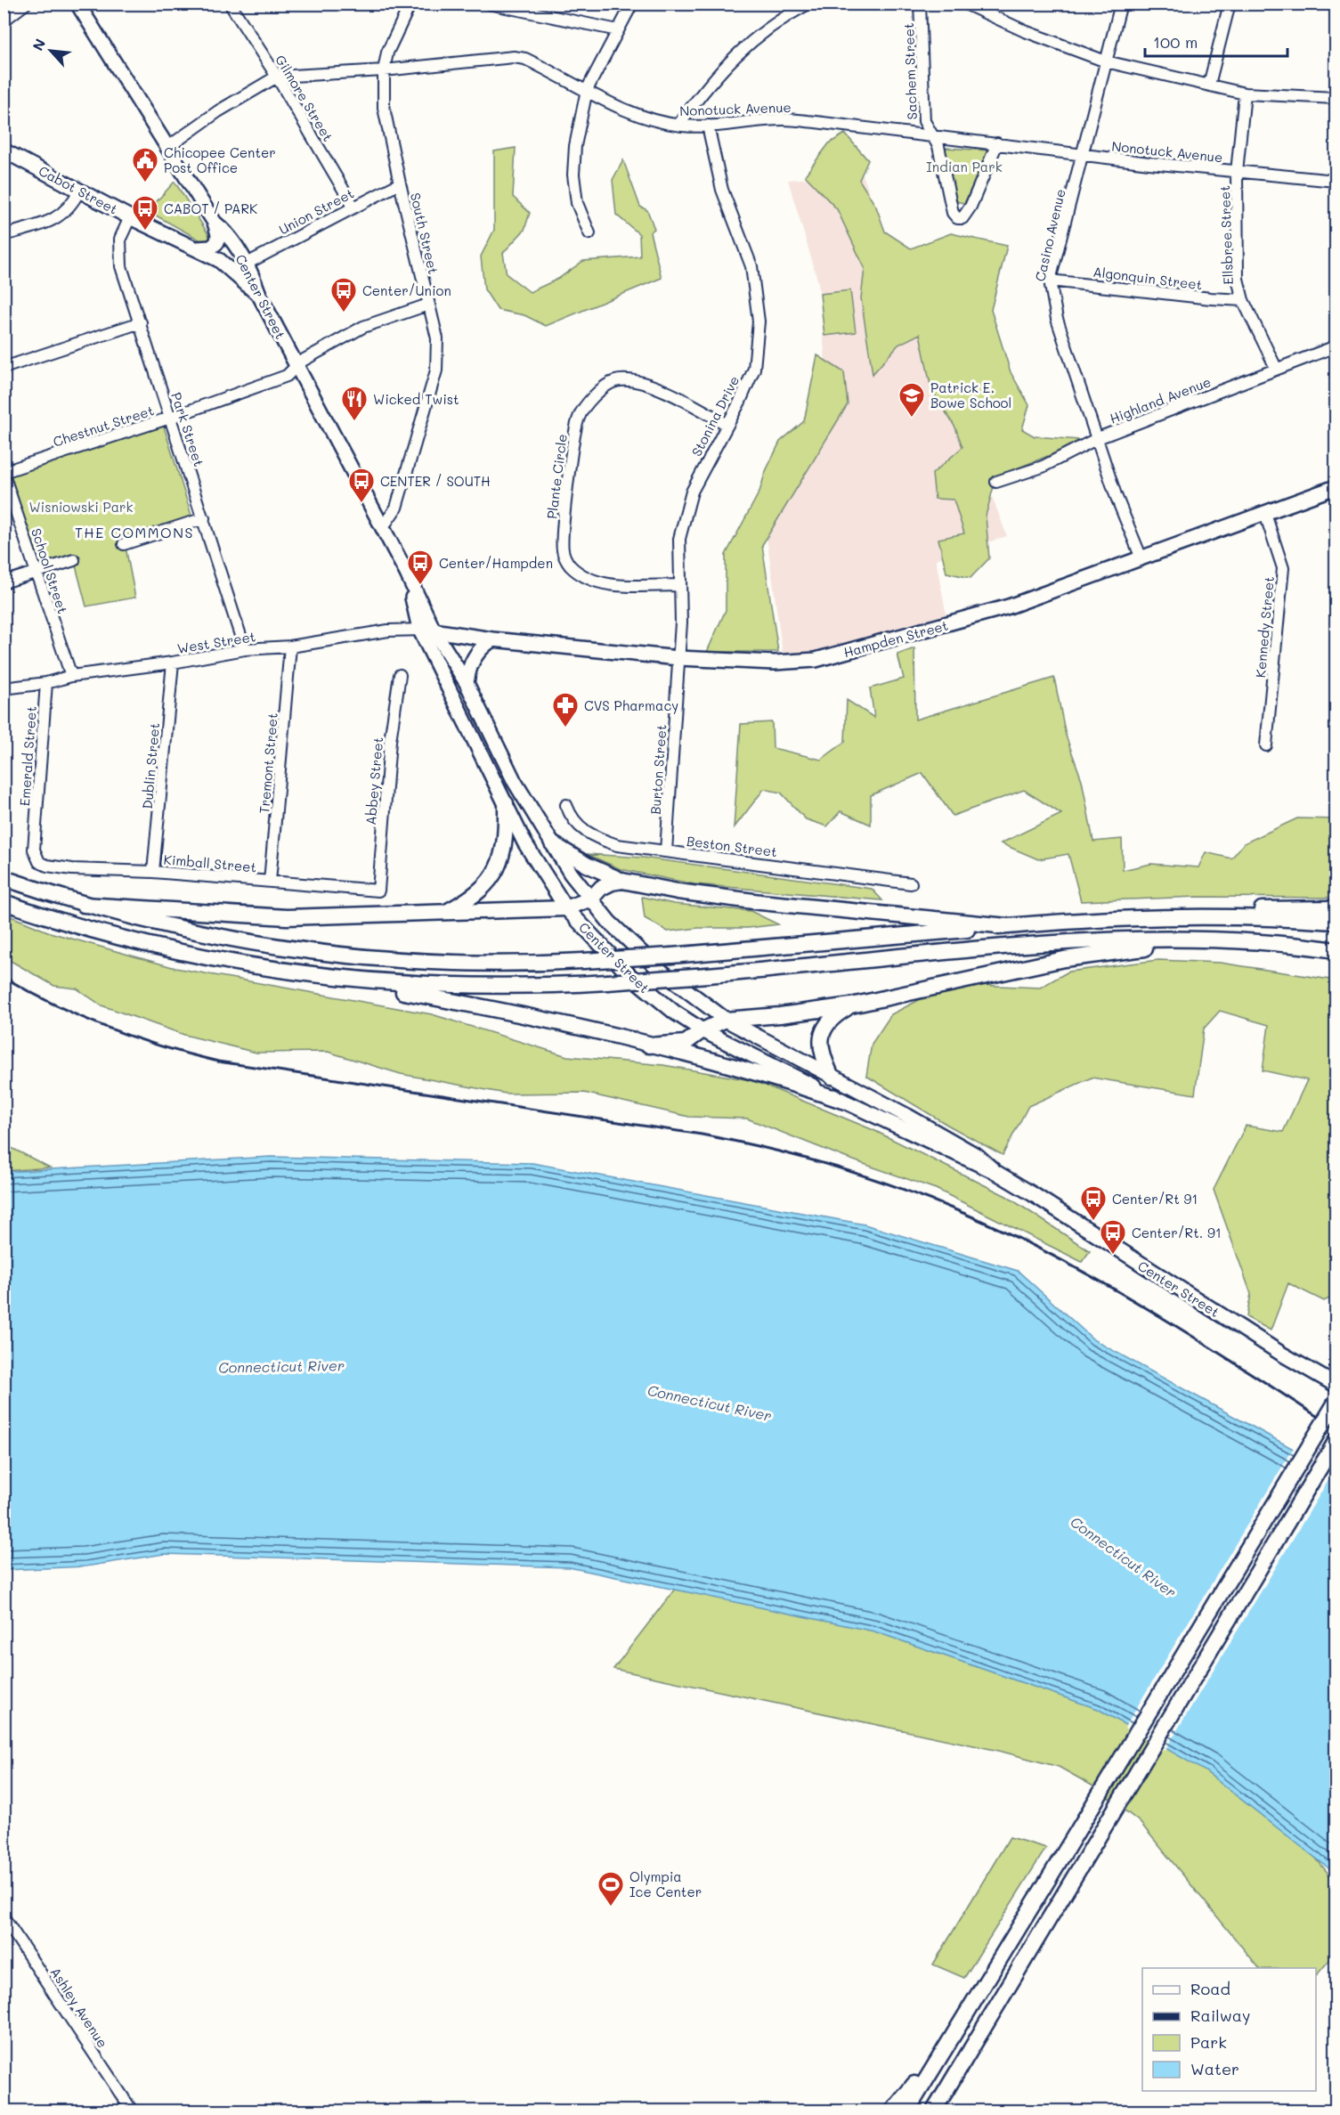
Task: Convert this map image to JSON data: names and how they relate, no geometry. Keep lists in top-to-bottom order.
{
  "streets": {
    "main road": ["Cabot Street", "Center Street", "Hampden Street"],
    "street": [
      "Sachem Street",
      "Gilmore Street",
      "Nonotuck Avenue",
      "Union Street",
      "South Street",
      "Casino Avenue",
      "Ellsbree Street",
      "Algonquin Street",
      "Highland Avenue",
      "Stonina Drive",
      "Chestnut Street",
      "Park Street",
      "Plante Circle",
      "School Street",
      "Kennedy Street",
      "West Street",
      "Emerald Street",
      "Tremont Street",
      "Dublin Street",
      "Burton Street",
      "Abbey Street",
      "Beston Street",
      "Kimball Street",
      "Ashley Avenue"
    ]
  },
  "crossings": [
    ["Sachem Street", "Nonotuck Avenue"],
    ["Gilmore Street", "Nonotuck Avenue"],
    ["Gilmore Street", "Union Street"],
    ["Nonotuck Avenue", "South Street"],
    ["Nonotuck Avenue", "Casino Avenue"],
    ["Nonotuck Avenue", "Ellsbree Street"],
    ["Nonotuck Avenue", "Center Street"],
    ["Nonotuck Avenue", "Stonina Drive"],
    ["Cabot Street", "Center Street"],
    ["Cabot Street", "Park Street"],
    ["Union Street", "South Street"],
    ["Union Street", "Center Street"],
    ["South Street", "Center Street"],
    ["South Street", "Chestnut Street"],
    ["Casino Avenue", "Algonquin Street"],
    ["Casino Avenue", "Highland Avenue"],
    ["Casino Avenue", "Hampden Street"],
    ["Ellsbree Street", "Algonquin Street"],
    ["Ellsbree Street", "Highland Avenue"],
    ["Center Street", "Chestnut Street"],
    ["Center Street", "Hampden Street"],
    ["Center Street", "West Street"],
    ["Stonina Drive", "Plante Circle"],
    ["Stonina Drive", "Hampden Street"],
    ["Stonina Drive", "Burton Street"],
    ["Chestnut Street", "Park Street"],
    ["Chestnut Street", "School Street"],
    ["Park Street", "West Street"],
    ["School Street", "West Street"],
    ["Kennedy Street", "Hampden Street"],
    ["Hampden Street", "West Street"],
    ["Hampden Street", "Burton Street"],
    ["West Street", "Emerald Street"],
    ["West Street", "Tremont Street"],
    ["West Street", "Dublin Street"],
    ["Emerald Street", "Kimball Street"],
    ["Tremont Street", "Kimball Street"],
    ["Dublin Street", "Kimball Street"],
    ["Burton Street", "Beston Street"],
    ["Abbey Street", "Kimball Street"]
  ],
  "districts": ["THE COMMONS"],
  "water": ["Connecticut River"],
  "parks": ["Indian Park", "Wisniowski Park"],
  "places": {
    "public building": ["Chicopee Center Post Office"],
    "bus stop": [
      "CABOT / PARK",
      "Center/Union",
      "CENTER / SOUTH",
      "Center/Hampden",
      "Center/Rt 91",
      "Center/Rt. 91"
    ],
    "school or university": ["Patrick E. Bowe School"],
    "restaurant": ["Wicked Twist"],
    "pharmacy": ["CVS Pharmacy"],
    "sports": ["Olympia Ice Center"]
  },
  "legend": [
    "Road",
    "Railway",
    "Park",
    "Water"
  ],
  "scale_bar": "100 m",
  "north": "top left"
}
